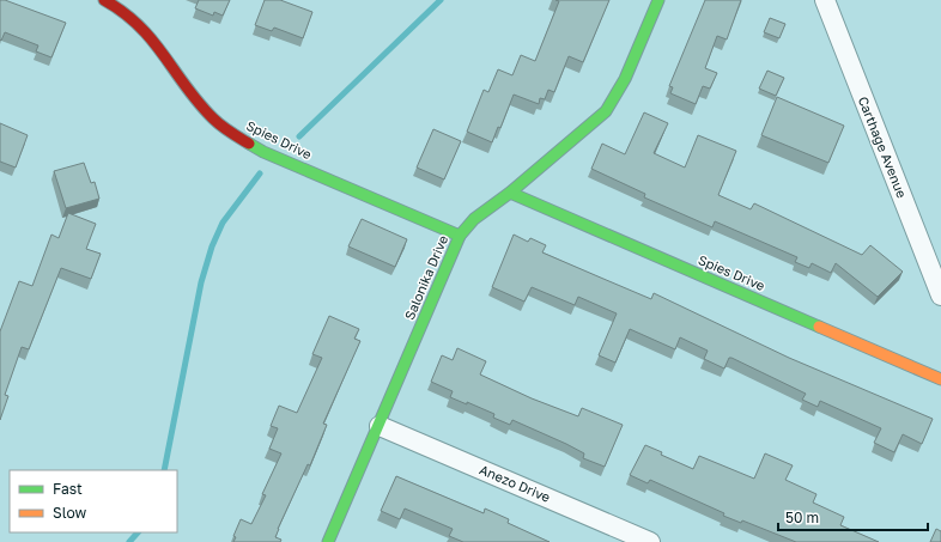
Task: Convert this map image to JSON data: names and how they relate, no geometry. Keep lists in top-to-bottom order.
{
  "streets": {
    "street": [
      "Spies Drive",
      "Carthage Avenue",
      "Salonika Drive",
      "Anezo Drive"
    ]
  },
  "crossings": [
    ["Spies Drive", "Salonika Drive"],
    ["Salonika Drive", "Anezo Drive"]
  ],
  "legend": ["Fast", "Slow"],
  "scale_bar": "50 m"
}
